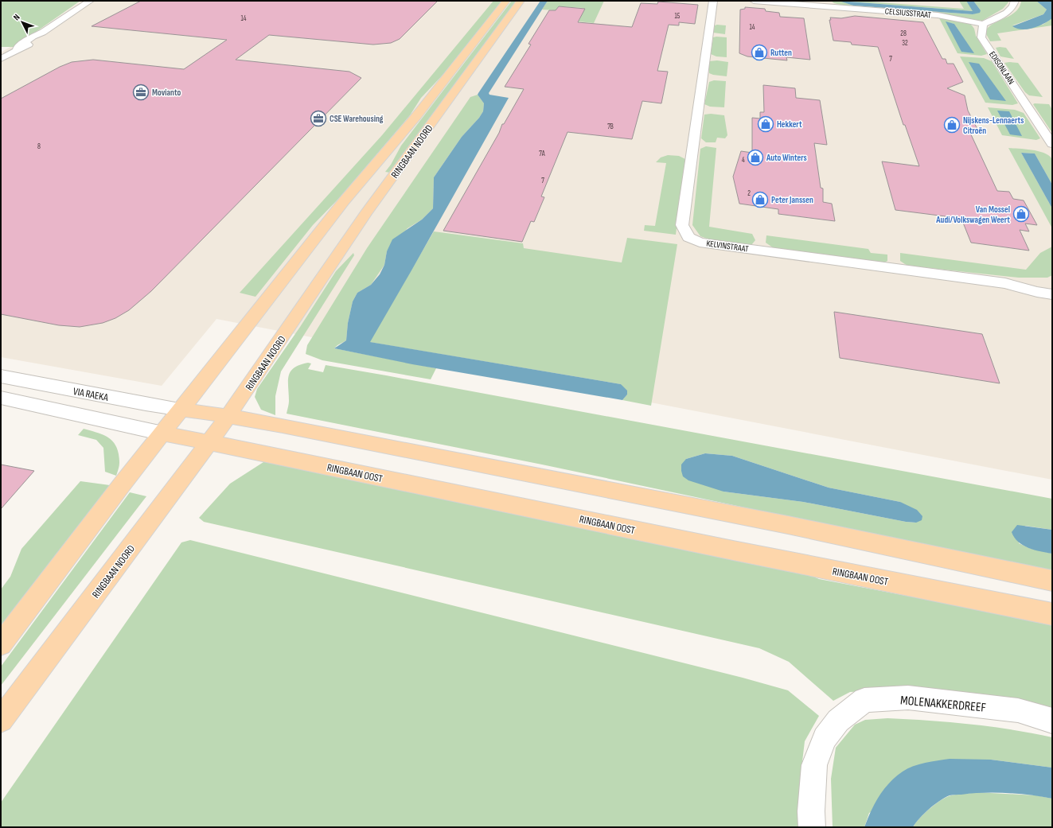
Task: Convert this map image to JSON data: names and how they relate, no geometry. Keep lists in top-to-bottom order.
{
  "streets": {
    "main road": ["RINGBAAN NOORD", "RINGBAAN OOST"],
    "street": [
      "CELSIUSSTRAAT",
      "EDISONLAAN",
      "KELVINSTRAAT",
      "VIA RAEKA",
      "MOLENAKKERDREEF"
    ]
  },
  "crossings": [
    ["CELSIUSSTRAAT", "EDISONLAAN"],
    ["RINGBAAN NOORD", "VIA RAEKA"],
    ["RINGBAAN NOORD", "RINGBAAN OOST"]
  ],
  "places": {
    "shop": [
      "Rutten",
      "Hekkert",
      "Nijskens-Lennaerts Citroën",
      "Auto Winters",
      "Peter Janssen",
      "Van Mossel Audi/Volkswagen Weert"
    ],
    "office": ["Movianto", "CSE Warehousing"]
  },
  "house_numbers": [
    "15",
    "14",
    "14",
    "28",
    "32",
    "7",
    "7B",
    "8",
    "7A",
    "4",
    "7",
    "2"
  ],
  "north": "top left"
}
